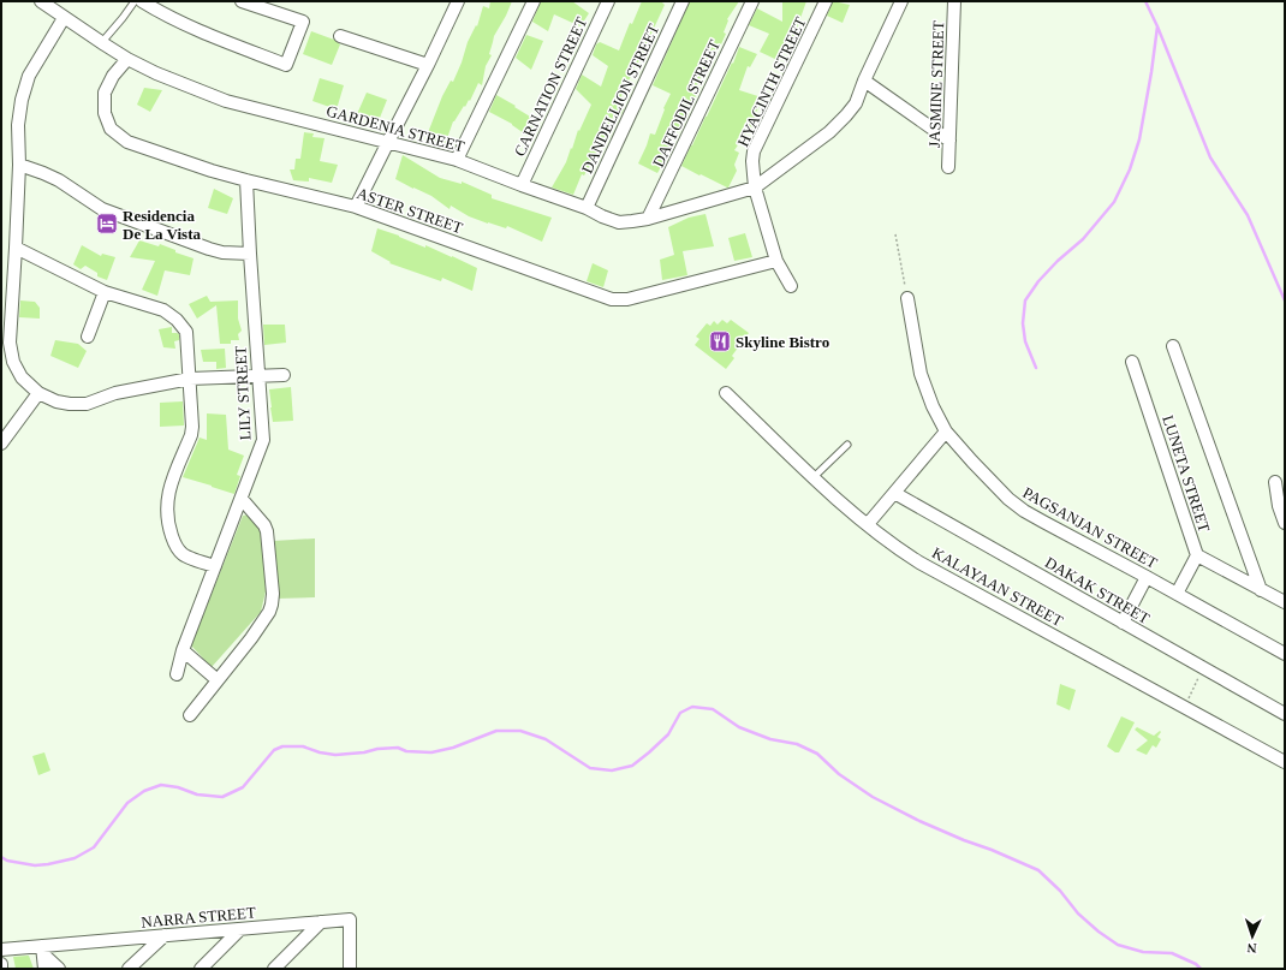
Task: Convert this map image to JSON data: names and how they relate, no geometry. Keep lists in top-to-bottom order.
{
  "streets": {
    "street": [
      "HYACINTH STREET",
      "JASMINE STREET",
      "CARNATION STREET",
      "DANDELLION STREET",
      "DAFFODIL STREET",
      "GARDENIA STREET",
      "ASTER STREET",
      "LILY STREET",
      "LUNETA STREET",
      "PAGSANJAN STREET",
      "KALAYAAN STREET",
      "DAKAK STREET",
      "NARRA STREET"
    ]
  },
  "crossings": [
    ["HYACINTH STREET", "GARDENIA STREET"],
    ["HYACINTH STREET", "ASTER STREET"],
    ["CARNATION STREET", "GARDENIA STREET"],
    ["DANDELLION STREET", "GARDENIA STREET"],
    ["DAFFODIL STREET", "GARDENIA STREET"],
    ["GARDENIA STREET", "ASTER STREET"],
    ["ASTER STREET", "LILY STREET"],
    ["LUNETA STREET", "PAGSANJAN STREET"]
  ],
  "places": {
    "hotel": ["Residencia De La Vista"],
    "restaurant": ["Skyline Bistro"]
  },
  "north": "bottom"
}
